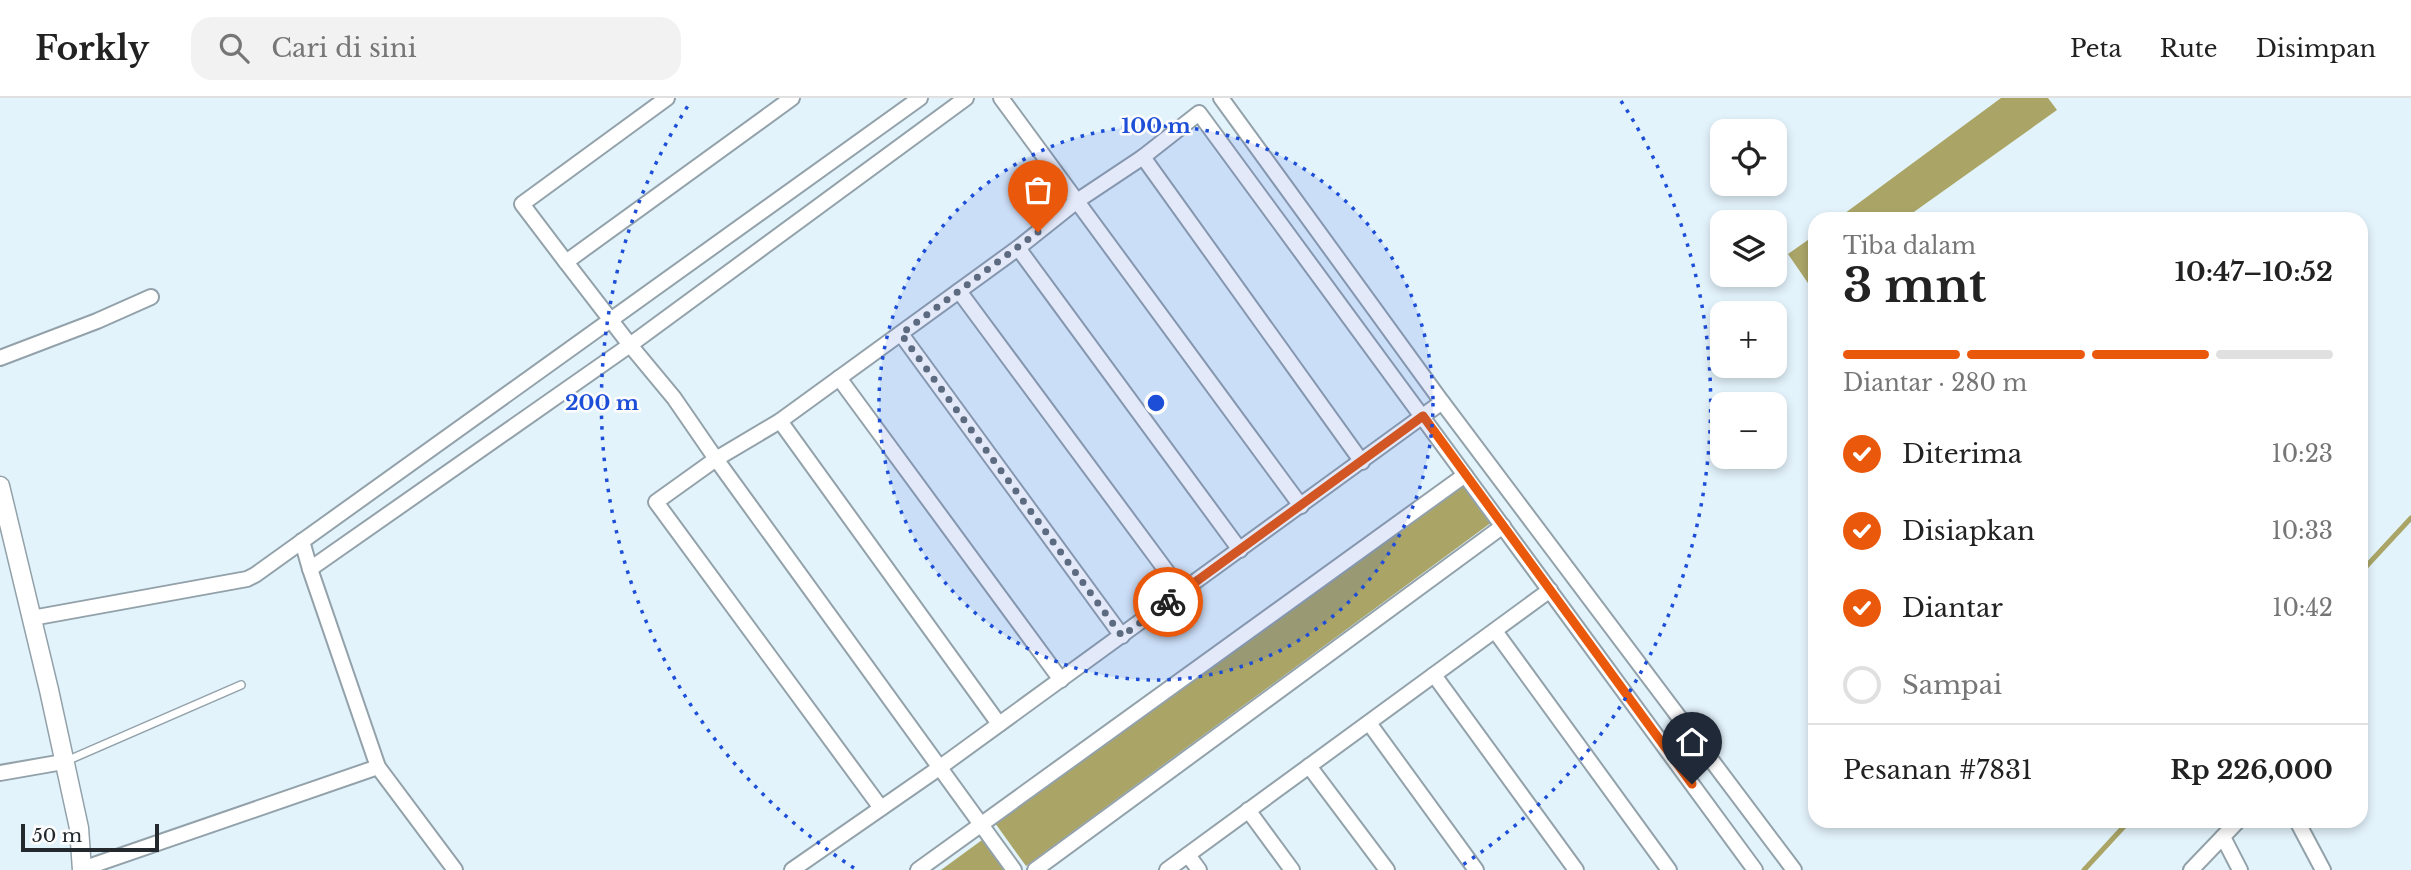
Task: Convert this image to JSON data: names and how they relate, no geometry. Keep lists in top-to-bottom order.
{
  "scale_bar": "50 m",
  "page": {
    "header": "Forkly",
    "search": "Cari di sini",
    "nav": ["Peta", "Rute", "Disimpan"],
    "map_buttons": ["+", "−"],
    "heading": ["3 mnt", "Tiba dalam", "10:47–10:52"],
    "panel": ["Pesanan #7831", "Rp 226,000"],
    "bar": "Diantar · 280 m",
    "list": [
      ["Diterima", "10:23"],
      ["Disiapkan", "10:33"],
      ["Diantar", "10:42"],
      "Sampai"
    ],
    "scale": "50 m"
  },
  "rings": ["100 m", "200 m"]
}
